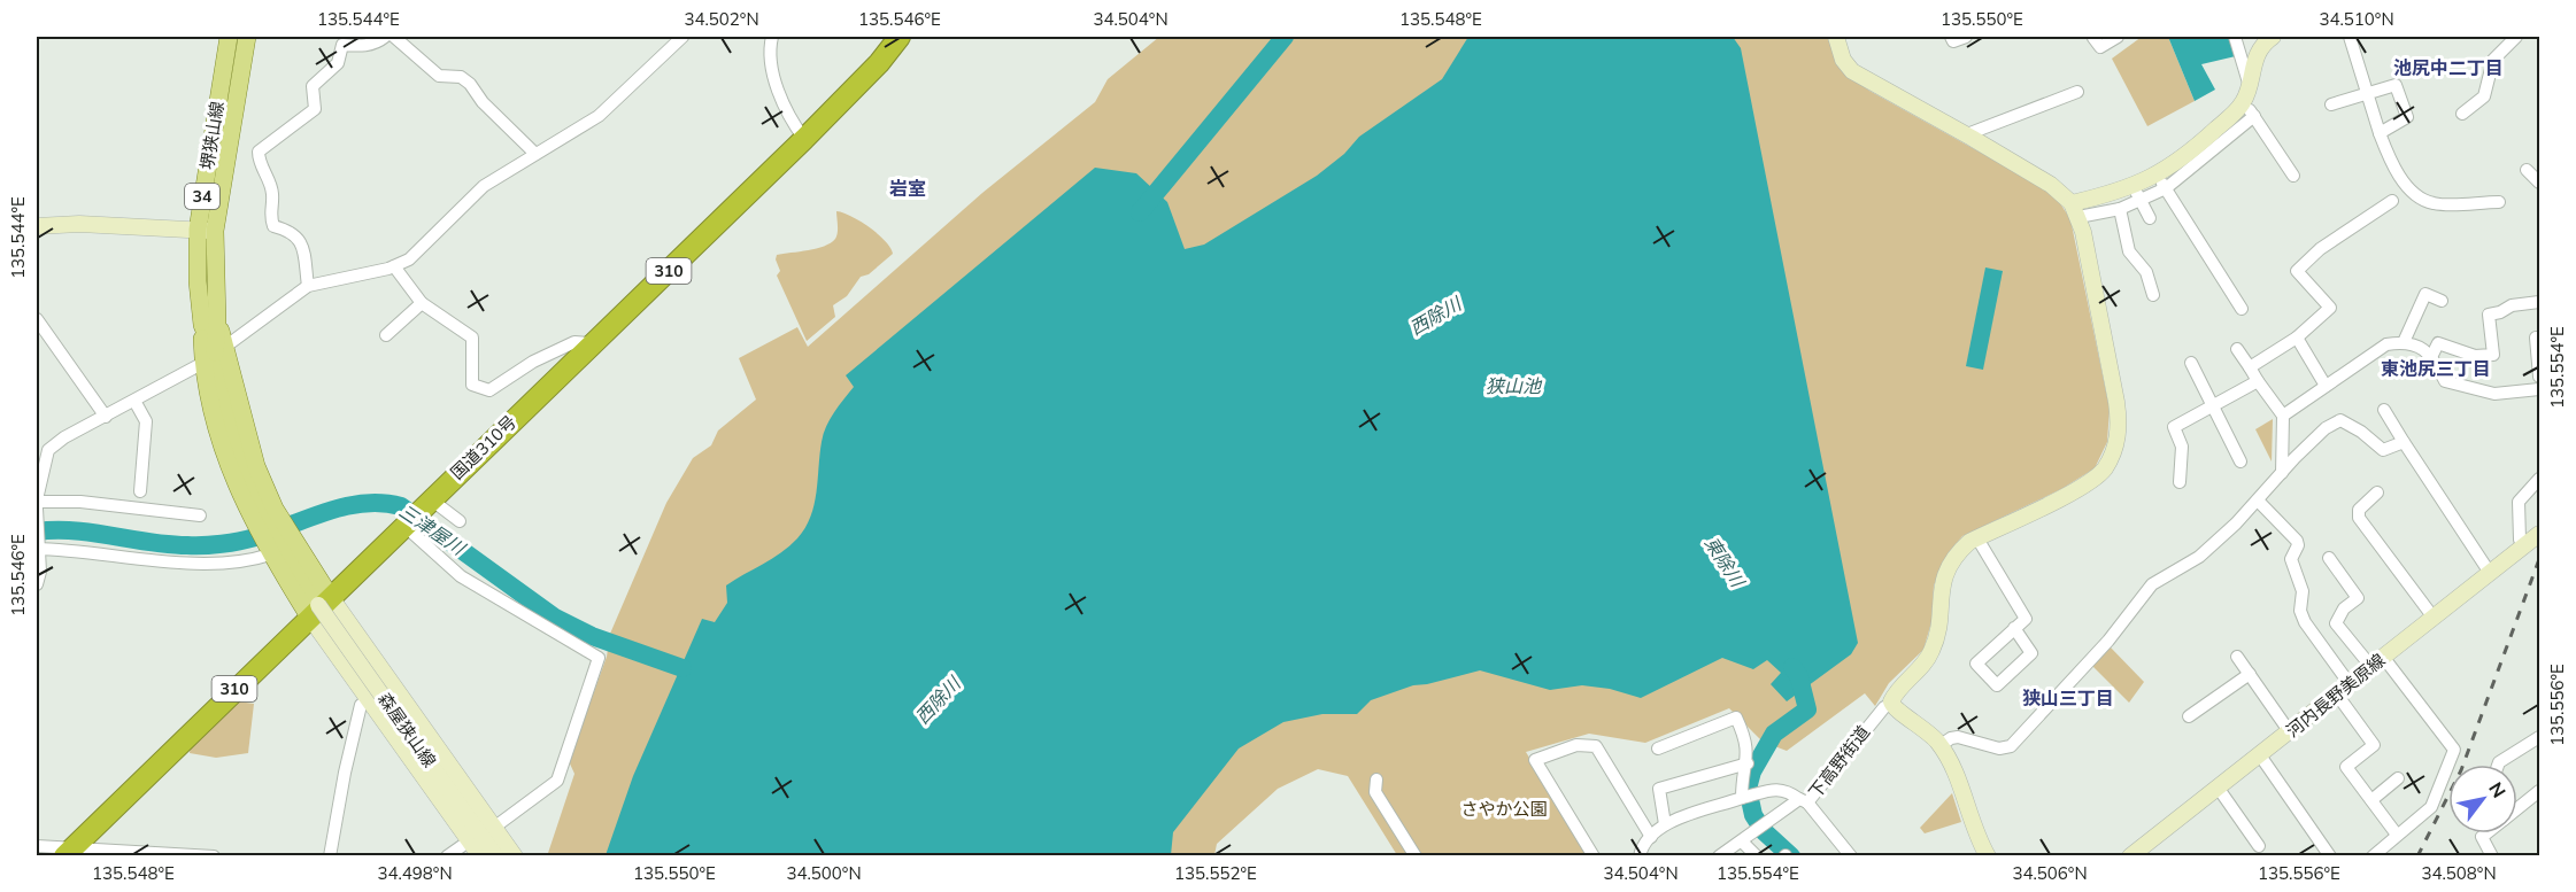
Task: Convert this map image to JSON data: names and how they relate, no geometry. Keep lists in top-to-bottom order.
{
  "streets": {
    "highway": ["310", "国道310号"],
    "main road": ["堺狭山線", "34"],
    "street": ["河内長野美原線", "森屋狭山線", "下高野街道"]
  },
  "crossings": [
    ["堺狭山線", "国道310号"],
    ["堺狭山線", "森屋狭山線"],
    ["国道310号", "森屋狭山線"]
  ],
  "districts": [
    "池尻中二丁目",
    "岩室",
    "東池尻三丁目",
    "狭山三丁目"
  ],
  "water": [
    "西除川",
    "狭山池",
    "三津屋川",
    "東除川"
  ],
  "parks": ["さやか公園"],
  "north": "top right",
  "coordinates": [
    "135.544°E",
    "34.502°N",
    "135.546°E",
    "34.504°N",
    "135.548°E",
    "135.550°E",
    "34.510°N",
    "135.554°E",
    "135.556°E",
    "34.498°N",
    "34.500°N",
    "135.552°E",
    "34.506°N",
    "34.508°N"
  ]
}
